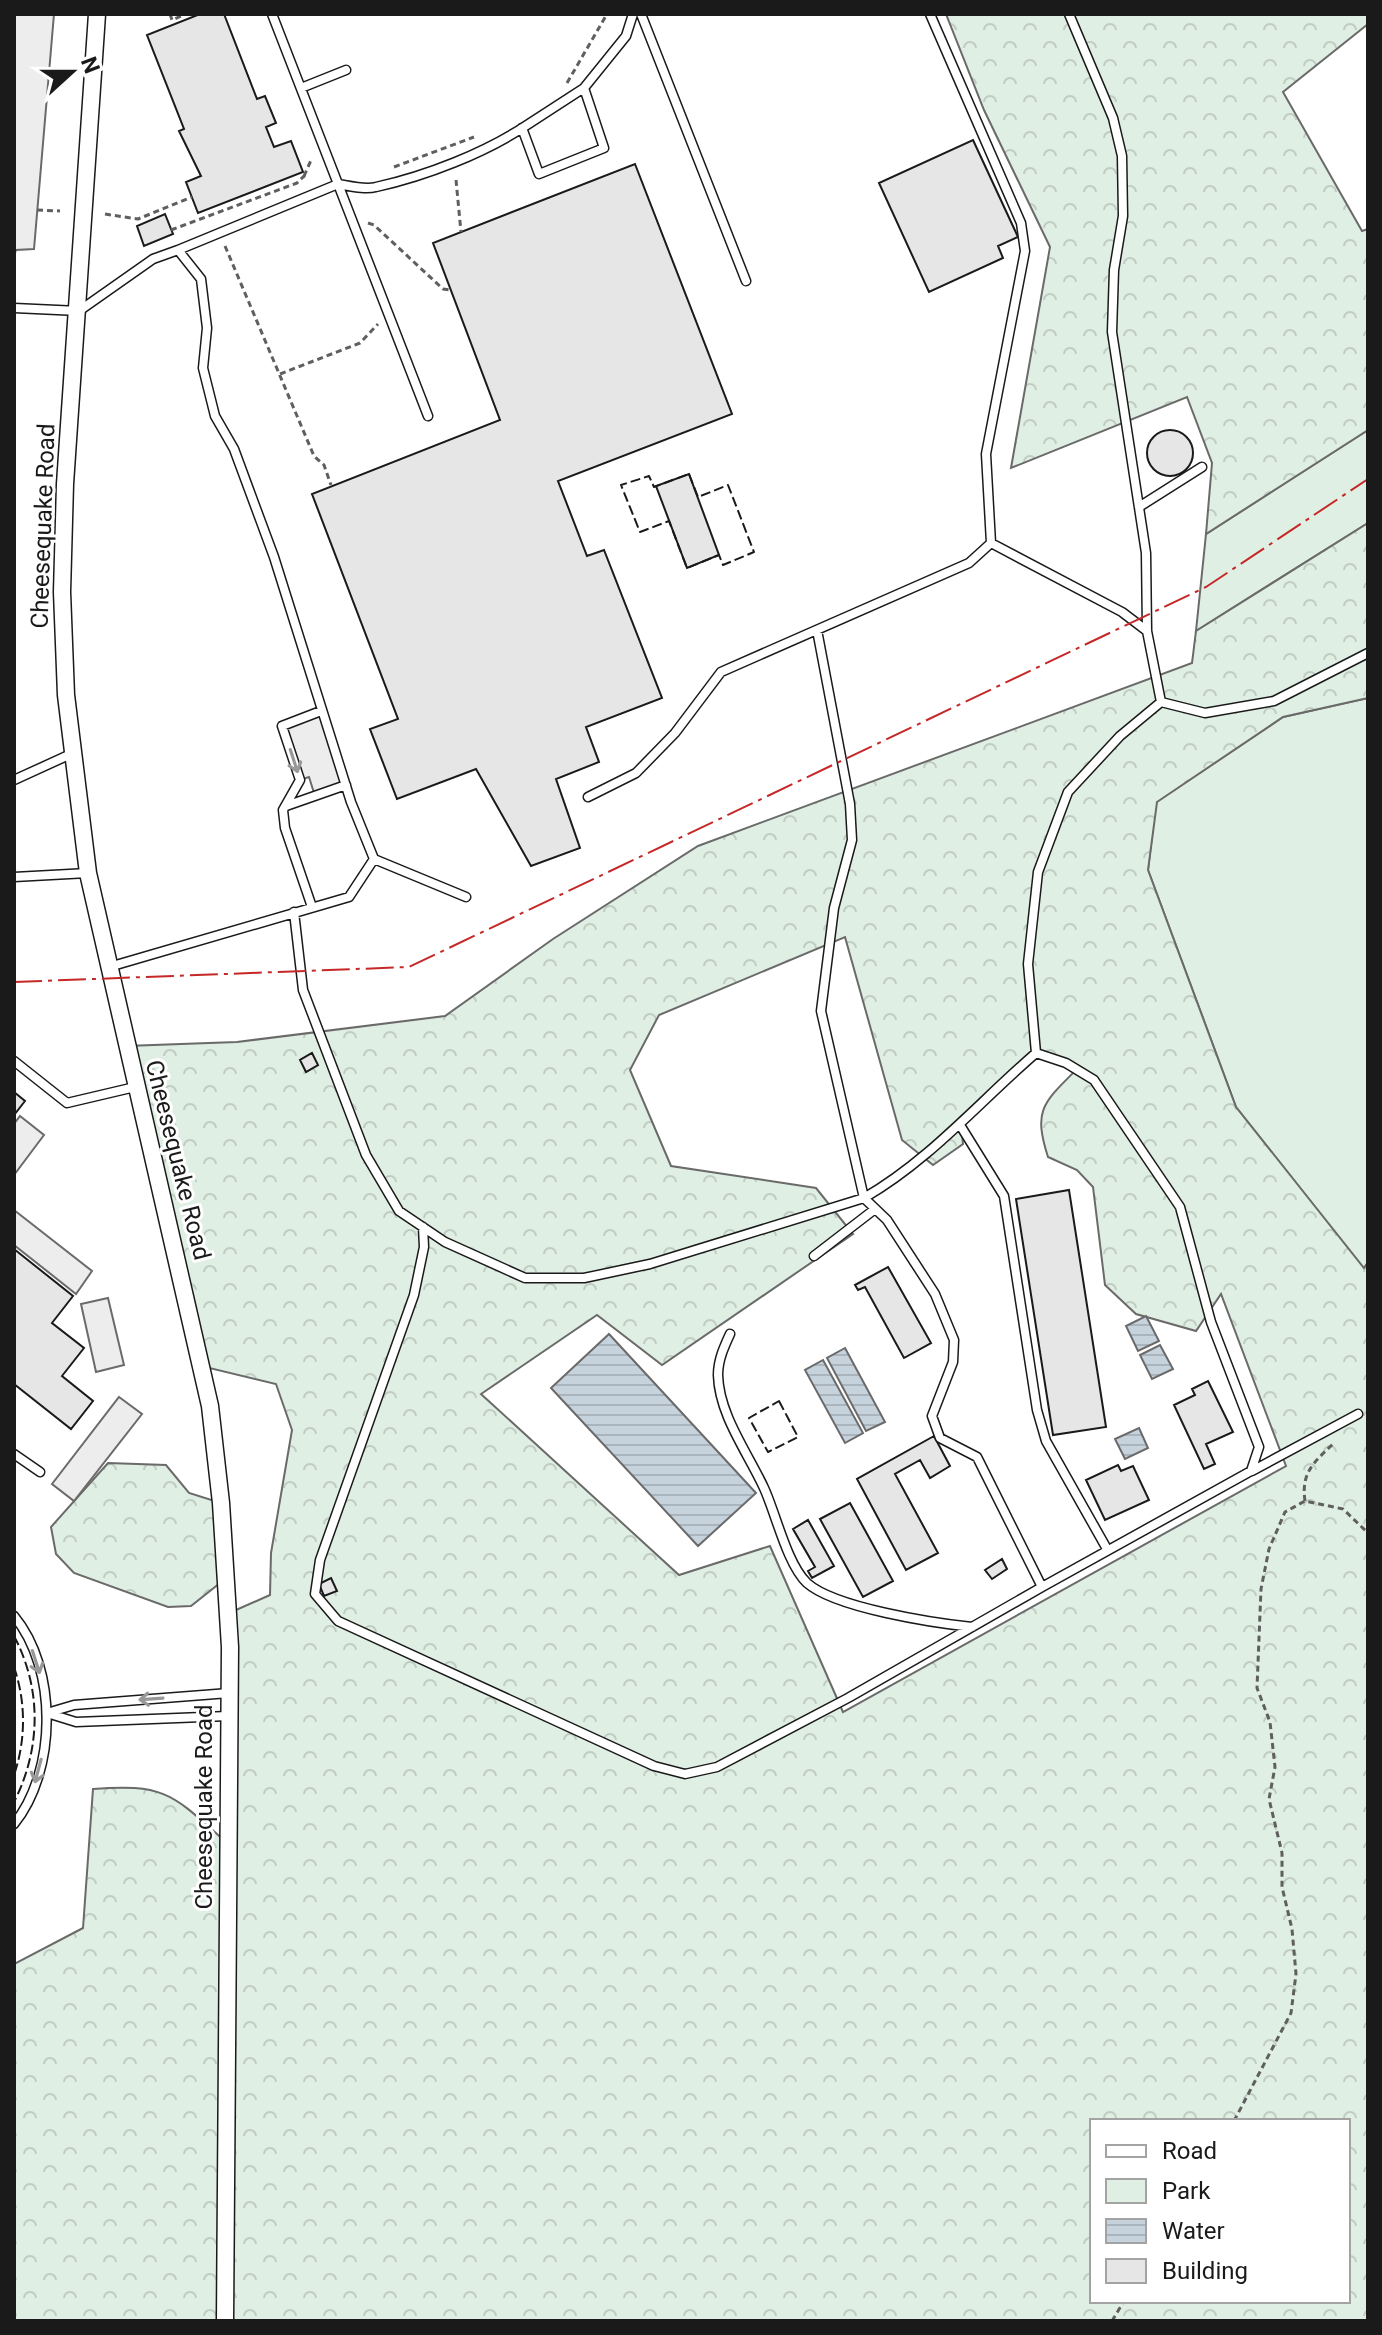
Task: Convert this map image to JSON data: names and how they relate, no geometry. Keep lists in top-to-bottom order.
{
  "streets": {
    "street": ["Cheesequake Road"]
  },
  "legend": [
    "Road",
    "Park",
    "Water",
    "Building"
  ],
  "north": "right"
}
